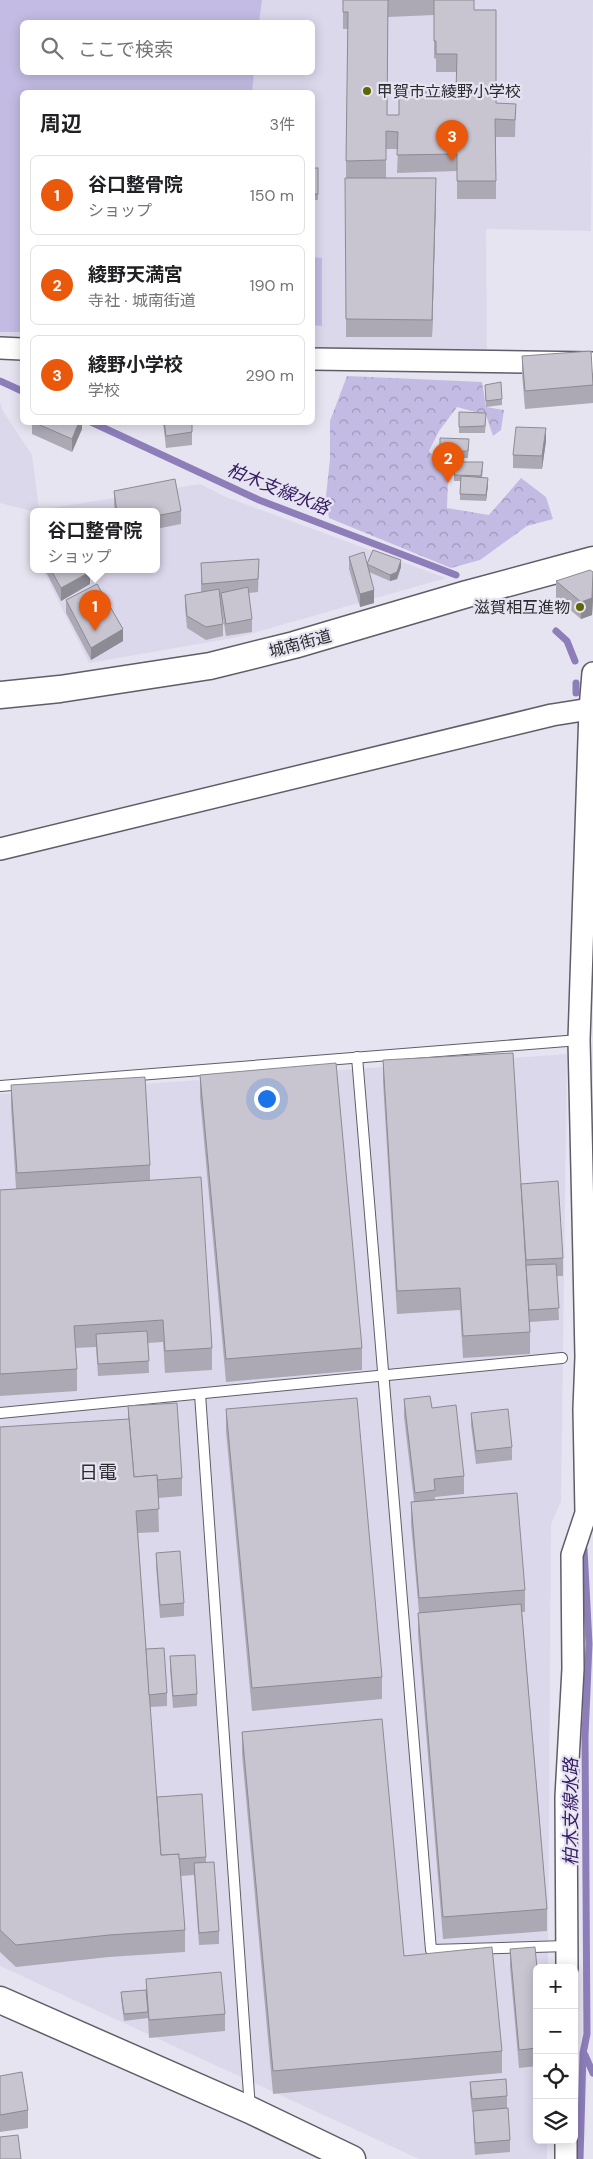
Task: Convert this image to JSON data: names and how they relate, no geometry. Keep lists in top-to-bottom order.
{
  "streets": {
    "street": ["城南街道"]
  },
  "districts": ["日電"],
  "water": ["柏木支線水路"],
  "places": ["甲賀市立綾野小学校", "滋賀相互進物"],
  "page": {
    "search": "ここで検索",
    "heading": ["周辺", "3件"],
    "pins": ["3", "2", "1"],
    "list": [
      {
        "mark": "1",
        "name": "谷口整骨院",
        "note": "ショップ",
        "value": "150 m"
      },
      {
        "mark": "2",
        "name": "綾野天満宮",
        "note": "寺社 · 城南街道",
        "value": "190 m"
      },
      {
        "mark": "3",
        "name": "綾野小学校",
        "note": "学校",
        "value": "290 m"
      }
    ],
    "popup": ["谷口整骨院", "ショップ"],
    "map_buttons": ["+", "−"]
  }
}
